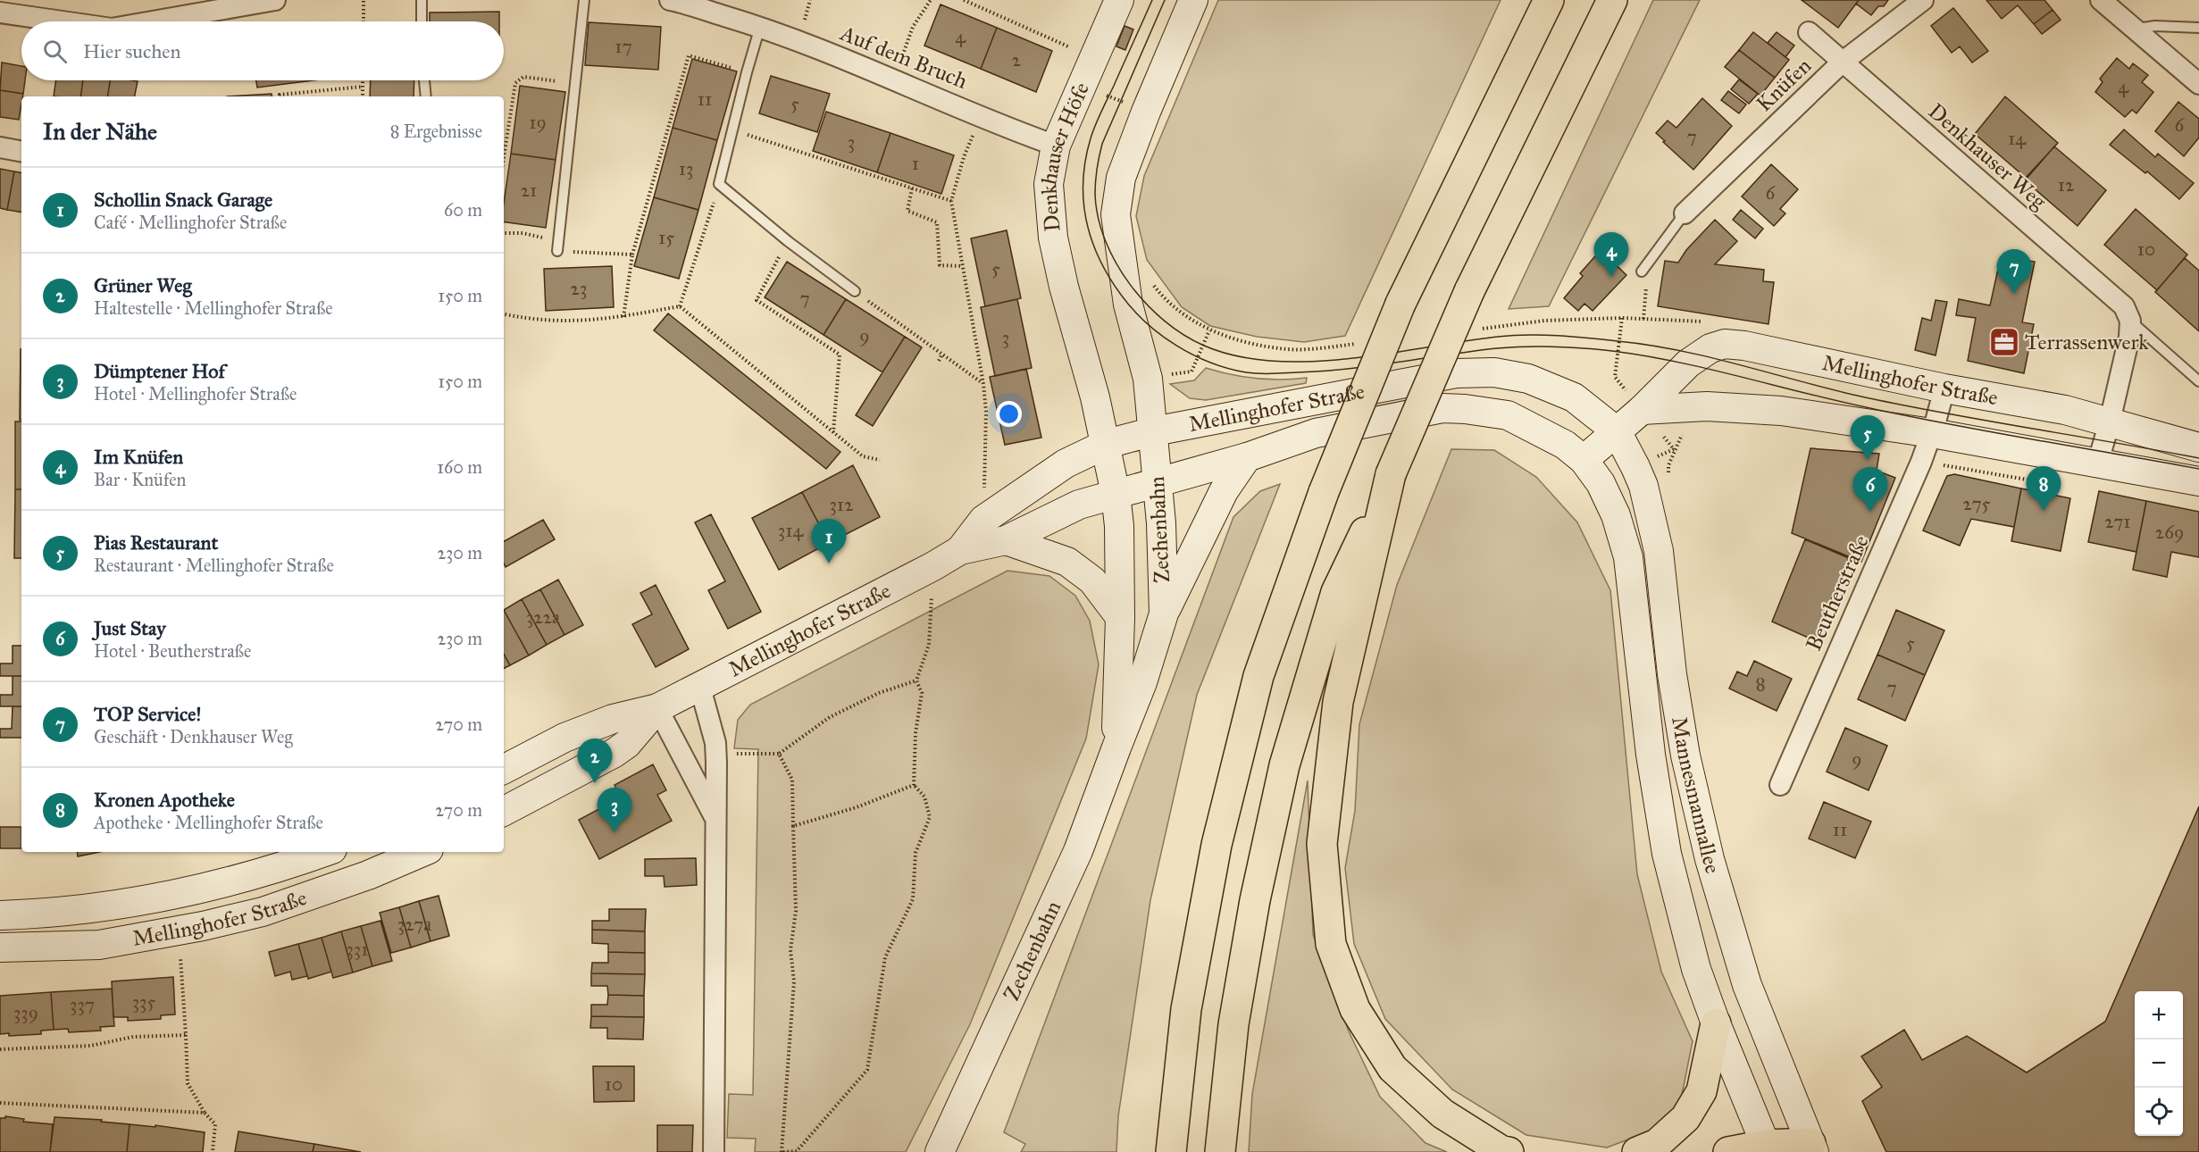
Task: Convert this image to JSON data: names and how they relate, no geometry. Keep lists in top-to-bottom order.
{
  "streets": {
    "main road": [
      "Denkhauser Höfe",
      "Mellinghofer Straße",
      "Zechenbahn",
      "Mannesmannallee"
    ],
    "street": [
      "Auf dem Bruch",
      "Knüfen",
      "Denkhauser Weg",
      "Beutherstraße"
    ]
  },
  "crossings": [
    ["Auf dem Bruch", "Denkhauser Höfe"],
    ["Knüfen", "Denkhauser Weg"],
    ["Denkhauser Höfe", "Mellinghofer Straße"],
    ["Denkhauser Höfe", "Zechenbahn"],
    ["Mellinghofer Straße", "Zechenbahn"],
    ["Mellinghofer Straße", "Beutherstraße"],
    ["Mellinghofer Straße", "Mannesmannallee"]
  ],
  "places": {
    "office": ["Terrassenwerk"]
  },
  "house_numbers": [
    "4",
    "17",
    "2",
    "4",
    "11",
    "5",
    "19",
    "6",
    "7",
    "14",
    "3",
    "1",
    "13",
    "12",
    "21",
    "6",
    "15",
    "10",
    "5",
    "23",
    "7",
    "9",
    "3",
    "275",
    "312",
    "271",
    "314",
    "269",
    "322a",
    "5",
    "8",
    "7",
    "9",
    "11",
    "327a",
    "331",
    "335",
    "337",
    "339",
    "10"
  ],
  "page": {
    "search": "Hier suchen",
    "heading": ["In der Nähe", "8 Ergebnisse"],
    "list": [
      {
        "mark": "1",
        "name": "Schollin Snack Garage",
        "note": "Café · Mellinghofer Straße",
        "value": "60 m"
      },
      {
        "mark": "2",
        "name": "Grüner Weg",
        "note": "Haltestelle · Mellinghofer Straße",
        "value": "150 m"
      },
      {
        "mark": "3",
        "name": "Dümptener Hof",
        "note": "Hotel · Mellinghofer Straße",
        "value": "150 m"
      },
      {
        "mark": "4",
        "name": "Im Knüfen",
        "note": "Bar · Knüfen",
        "value": "160 m"
      },
      {
        "mark": "5",
        "name": "Pias Restaurant",
        "note": "Restaurant · Mellinghofer Straße",
        "value": "230 m"
      },
      {
        "mark": "6",
        "name": "Just Stay",
        "note": "Hotel · Beutherstraße",
        "value": "230 m"
      },
      {
        "mark": "7",
        "name": "TOP Service!",
        "note": "Geschäft · Denkhauser Weg",
        "value": "270 m"
      },
      {
        "mark": "8",
        "name": "Kronen Apotheke",
        "note": "Apotheke · Mellinghofer Straße",
        "value": "270 m"
      }
    ],
    "pins": [
      "4",
      "7",
      "5",
      "8",
      "6",
      "1",
      "2",
      "3"
    ],
    "map_buttons": ["+", "−"]
  }
}
